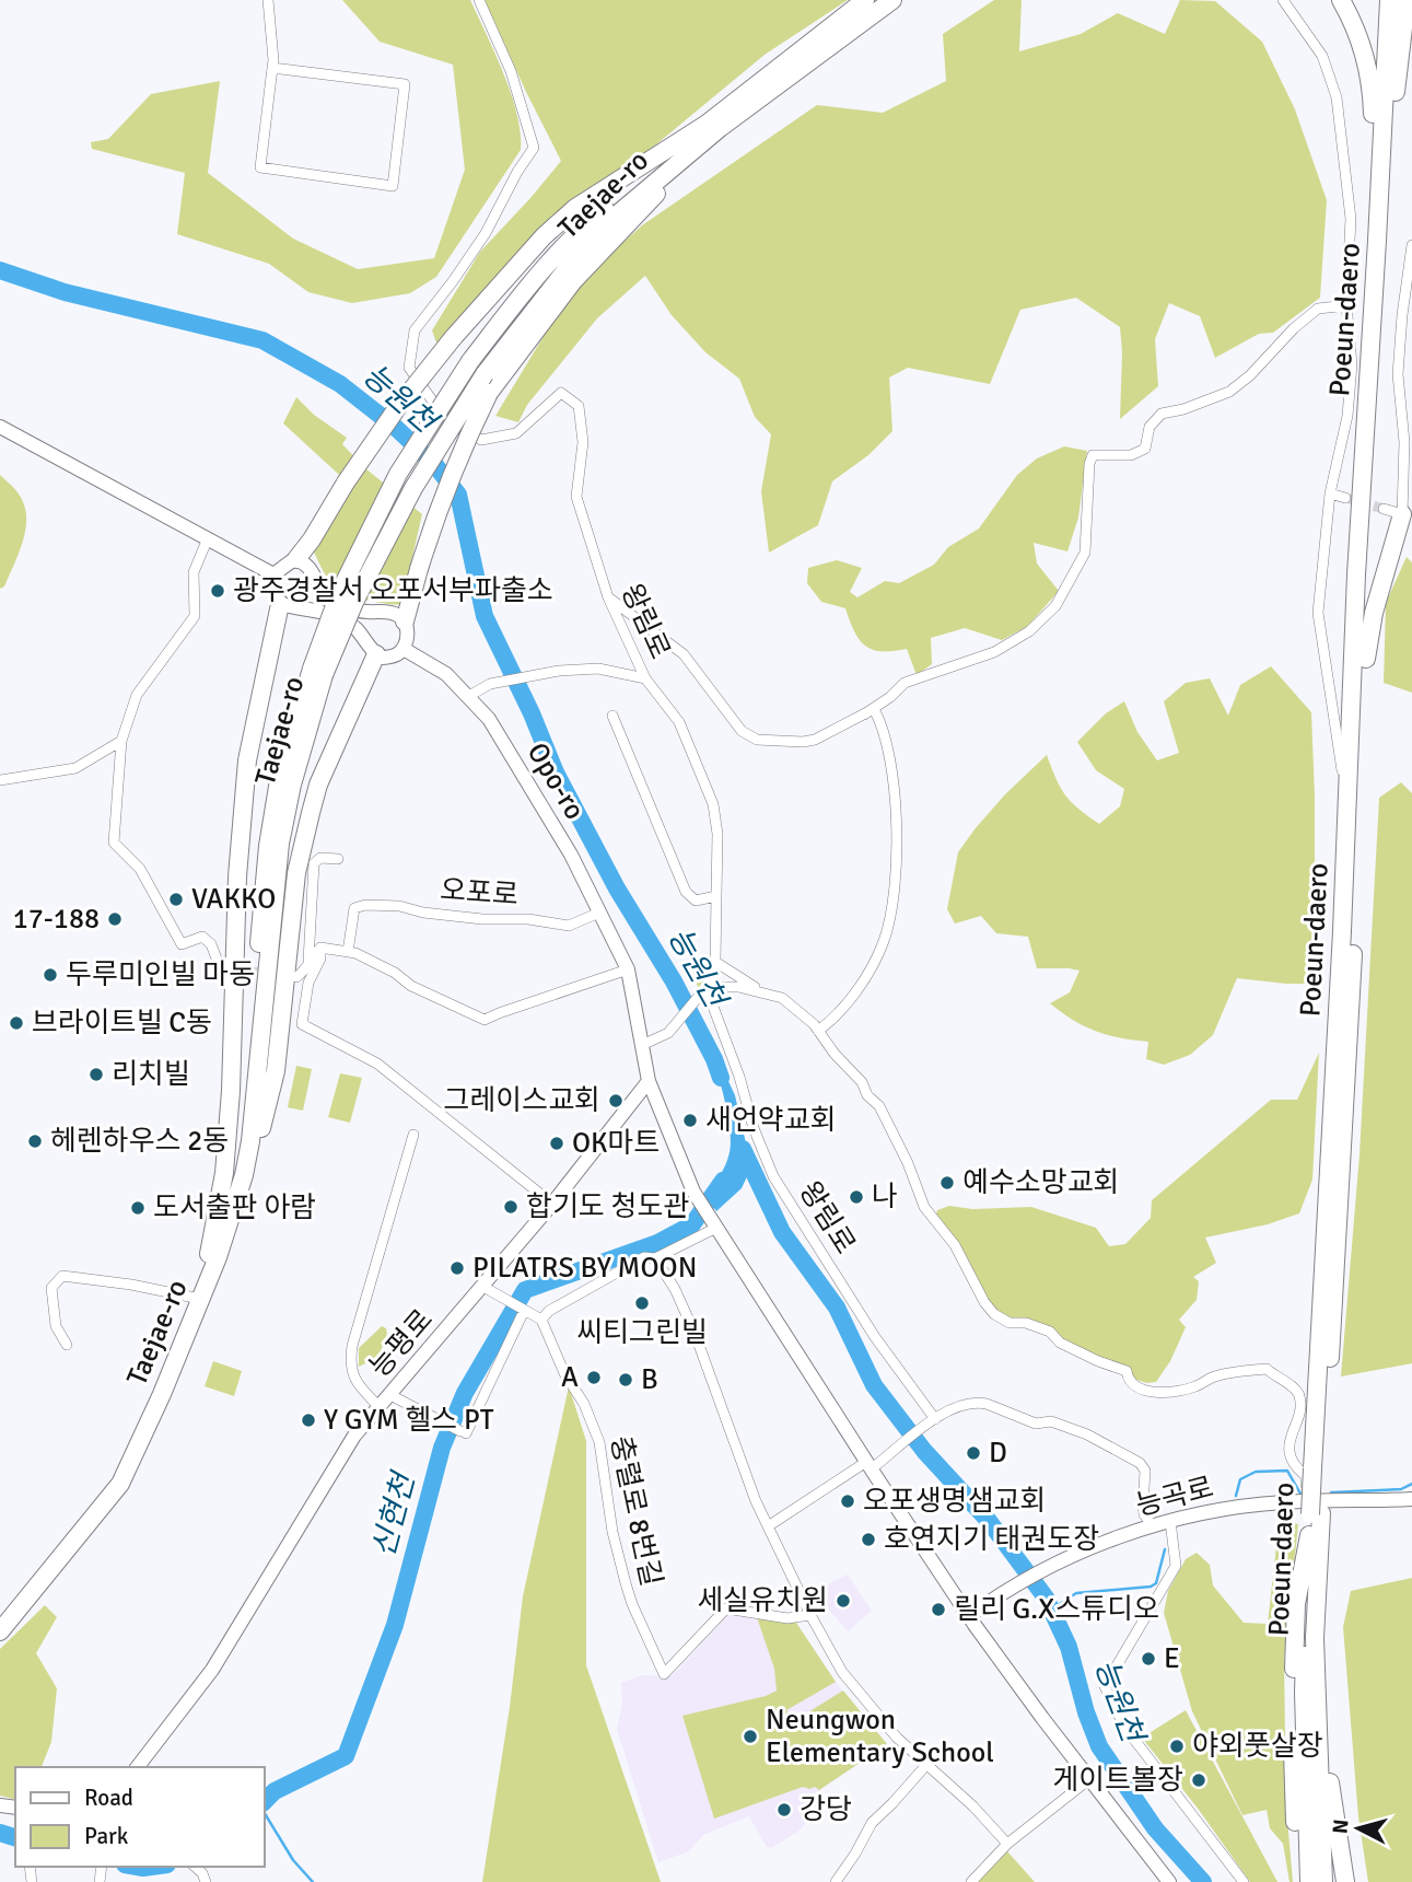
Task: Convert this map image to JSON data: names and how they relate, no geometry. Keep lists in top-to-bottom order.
{
  "streets": {
    "highway": ["Taejae-ro", "Poeun-daero"],
    "main road": ["Opo-ro", "능평로", "능곡로"],
    "street": ["왕림로", "오포로", "충렬로 8번길"]
  },
  "crossings": [
    ["Poeun-daero", "능곡로"],
    ["Opo-ro", "오포로"],
    ["Opo-ro", "능평로"],
    ["Opo-ro", "능곡로"]
  ],
  "water": ["능원천", "신현천"],
  "places": [
    "광주경찰서 오포서부파출소",
    "VAKKO",
    "17-188",
    "두루미인빌 마동",
    "브라이트빌 C동",
    "리치빌",
    "그레이스교회",
    "새언약교회",
    "헤렌하우스 2동",
    "OK마트",
    "예수소망교회",
    "나",
    "합기도 청도관",
    "도서출판 아람",
    "PILATRS BY MOON",
    "씨티그린빌",
    "A",
    "B",
    "Y GYM 헬스 PT",
    "D",
    "오포생명샘교회",
    "호연지기 태권도장",
    "세실유치원",
    "릴리 G.X스튜디오",
    "E",
    "Neungwon Elementary School",
    "야외풋살장",
    "게이트볼장",
    "강당"
  ],
  "legend": ["Road", "Park"],
  "north": "left"
}
